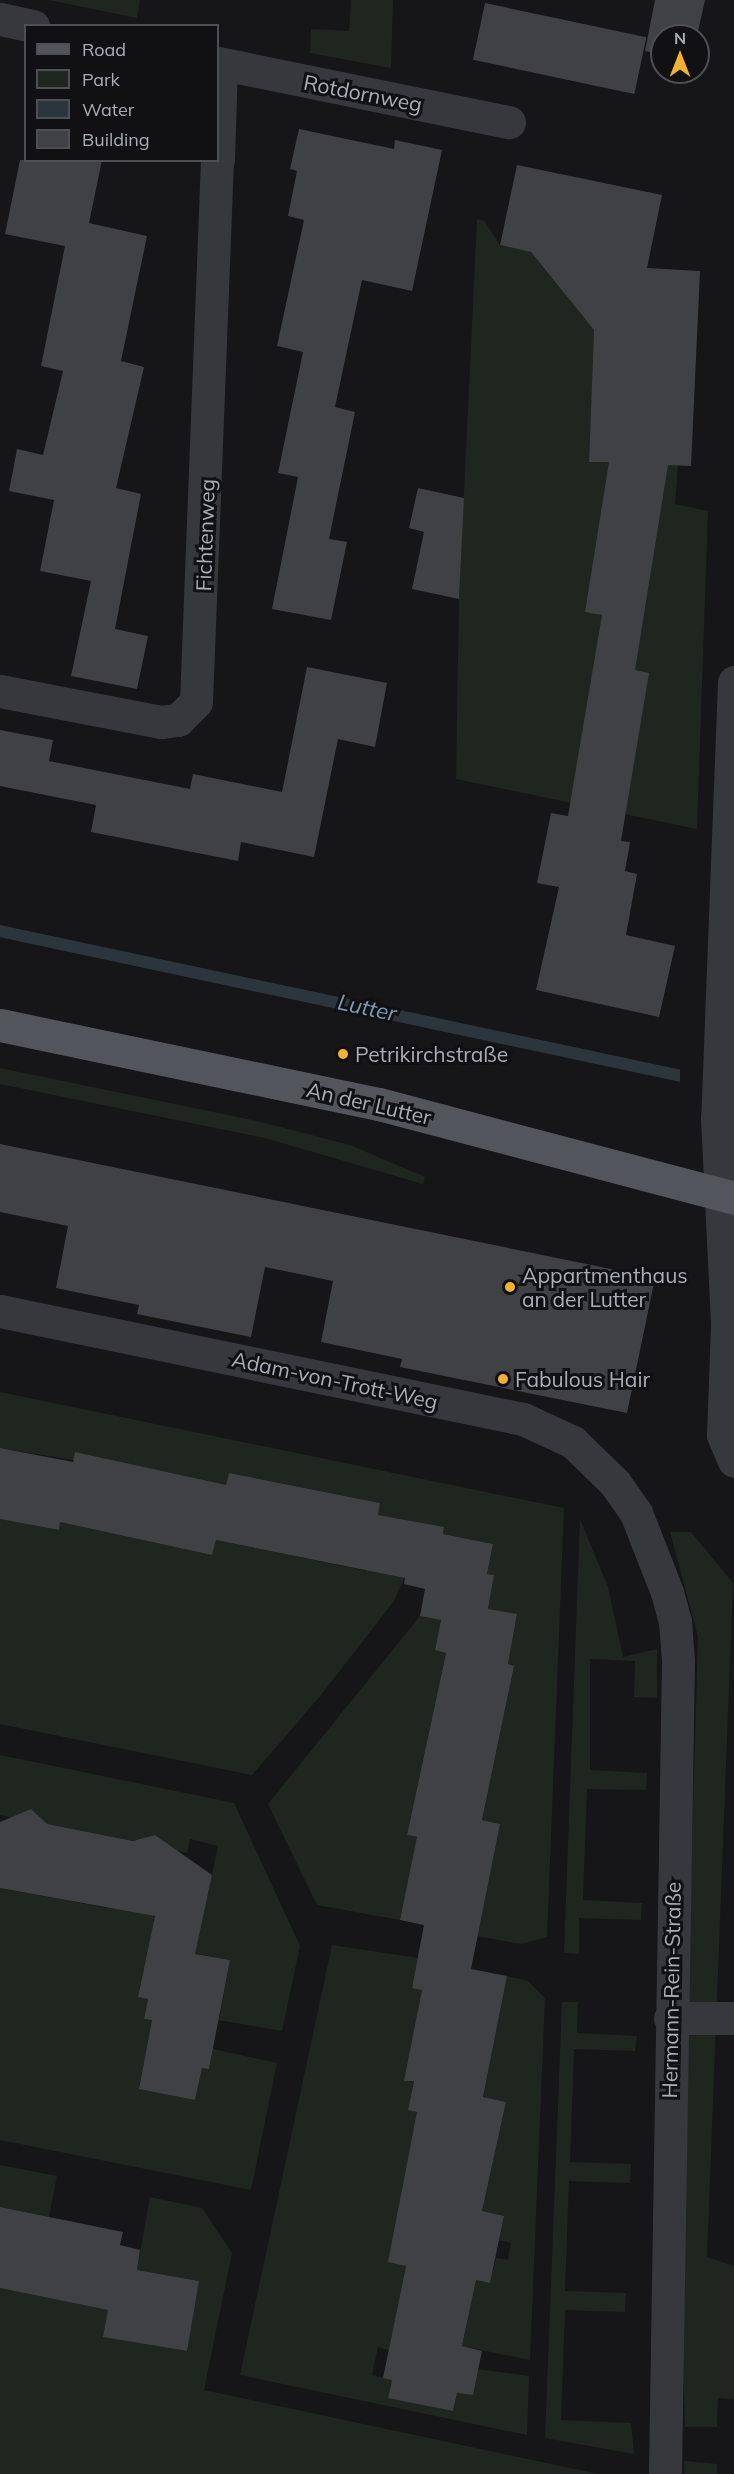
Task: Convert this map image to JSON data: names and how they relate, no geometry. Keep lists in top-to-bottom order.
{
  "streets": {
    "main road": ["An der Lutter"],
    "street": [
      "Rotdornweg",
      "Fichtenweg",
      "Adam-von-Trott-Weg",
      "Hermann-Rein-Straße"
    ]
  },
  "crossings": [
    ["Adam-von-Trott-Weg", "Hermann-Rein-Straße"]
  ],
  "water": ["Lutter"],
  "places": ["Petrikirchstraße", "Appartmenthaus an der Lutter", "Fabulous Hair"],
  "legend": [
    "Road",
    "Park",
    "Water",
    "Building"
  ],
  "north": "top"
}
